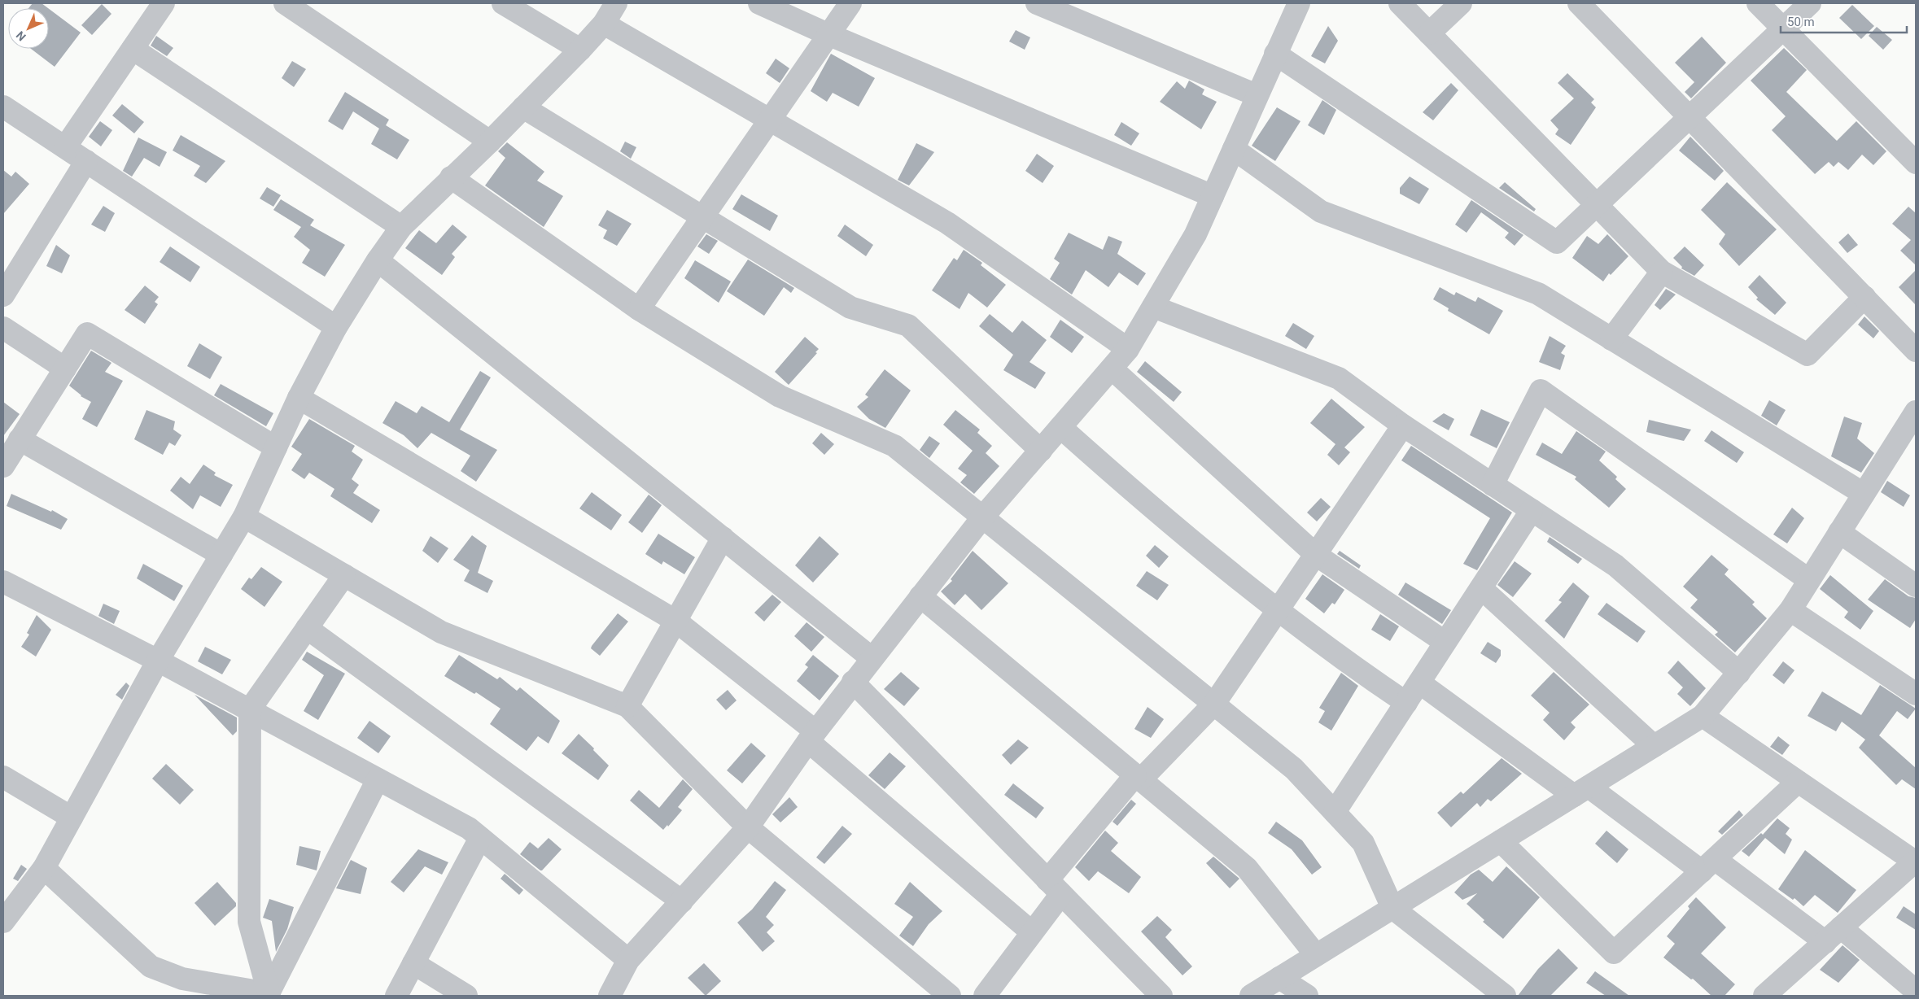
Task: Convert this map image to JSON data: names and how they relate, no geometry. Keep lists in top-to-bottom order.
{
  "scale_bar": "50 m",
  "north": "bottom left"
}
